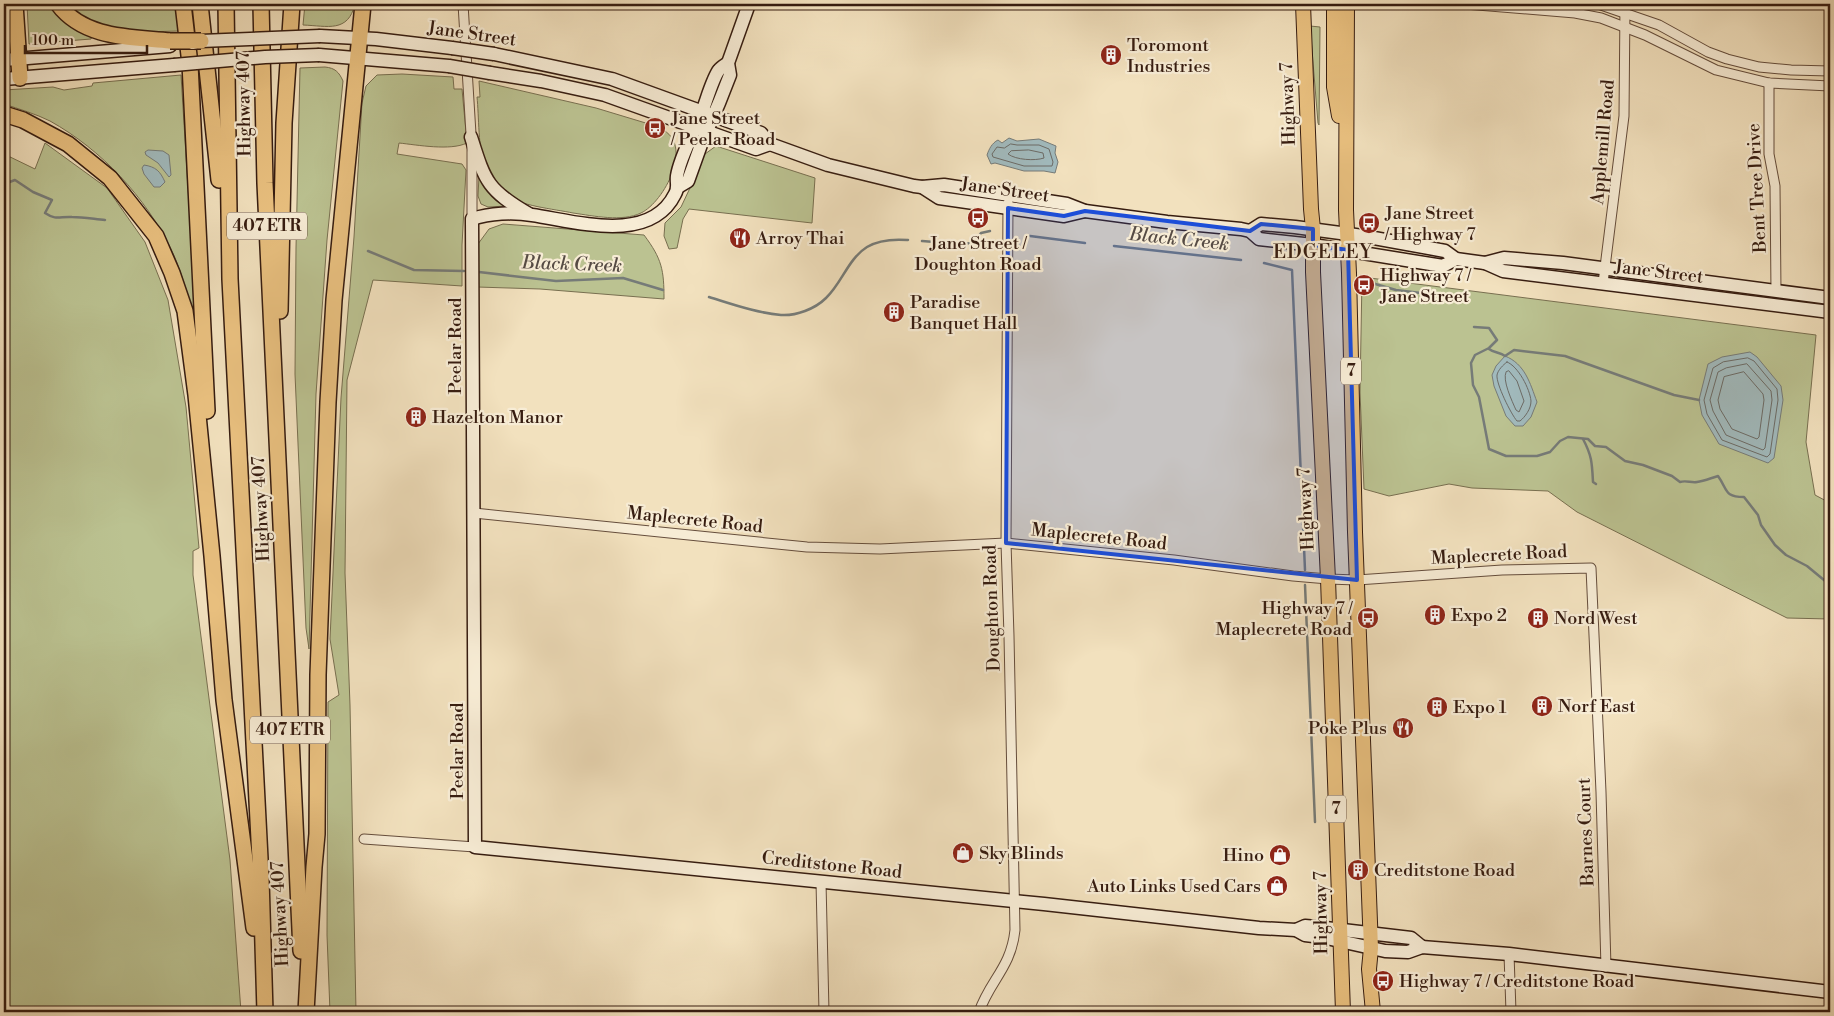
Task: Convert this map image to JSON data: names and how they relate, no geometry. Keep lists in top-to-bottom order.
{
  "streets": {
    "highway": ["Highway 407", "407 ETR"],
    "main road": [
      "Jane Street",
      "Highway 7",
      "Peelar Road",
      "7",
      "Creditstone Road"
    ],
    "street": [
      "Applemill Road",
      "Bent Tree Drive",
      "Maplecrete Road",
      "Doughton Road",
      "Barnes Court"
    ]
  },
  "crossings": [
    ["Jane Street", "Highway 7"],
    ["Jane Street", "Applemill Road"],
    ["Jane Street", "Bent Tree Drive"],
    ["Jane Street", "7"],
    ["Jane Street", "Doughton Road"],
    ["Highway 7", "Maplecrete Road"],
    ["Highway 7", "Creditstone Road"],
    ["Peelar Road", "Maplecrete Road"],
    ["Peelar Road", "Creditstone Road"],
    ["7", "Maplecrete Road"],
    ["7", "Creditstone Road"],
    ["Maplecrete Road", "Doughton Road"],
    ["Maplecrete Road", "Barnes Court"],
    ["Doughton Road", "Creditstone Road"],
    ["Barnes Court", "Creditstone Road"]
  ],
  "districts": ["EDGELEY"],
  "water": ["Black Creek"],
  "places": {
    "building": [
      "Toromont Industries",
      "Paradise Banquet Hall",
      "Hazelton Manor",
      "Expo 2",
      "Nord West",
      "Norf East",
      "Expo 1",
      "Creditstone Road"
    ],
    "bus stop": [
      "Jane Street / Peelar Road",
      "Jane Street / Doughton Road",
      "Jane Street / Highway 7",
      "Highway 7 / Jane Street",
      "Highway 7 / Maplecrete Road",
      "Highway 7 / Creditstone Road"
    ],
    "restaurant": ["Arroy Thai", "Poke Plus"],
    "shop": ["Sky Blinds", "Hino", "Auto Links Used Cars"]
  },
  "scale_bar": "100 m"
}
